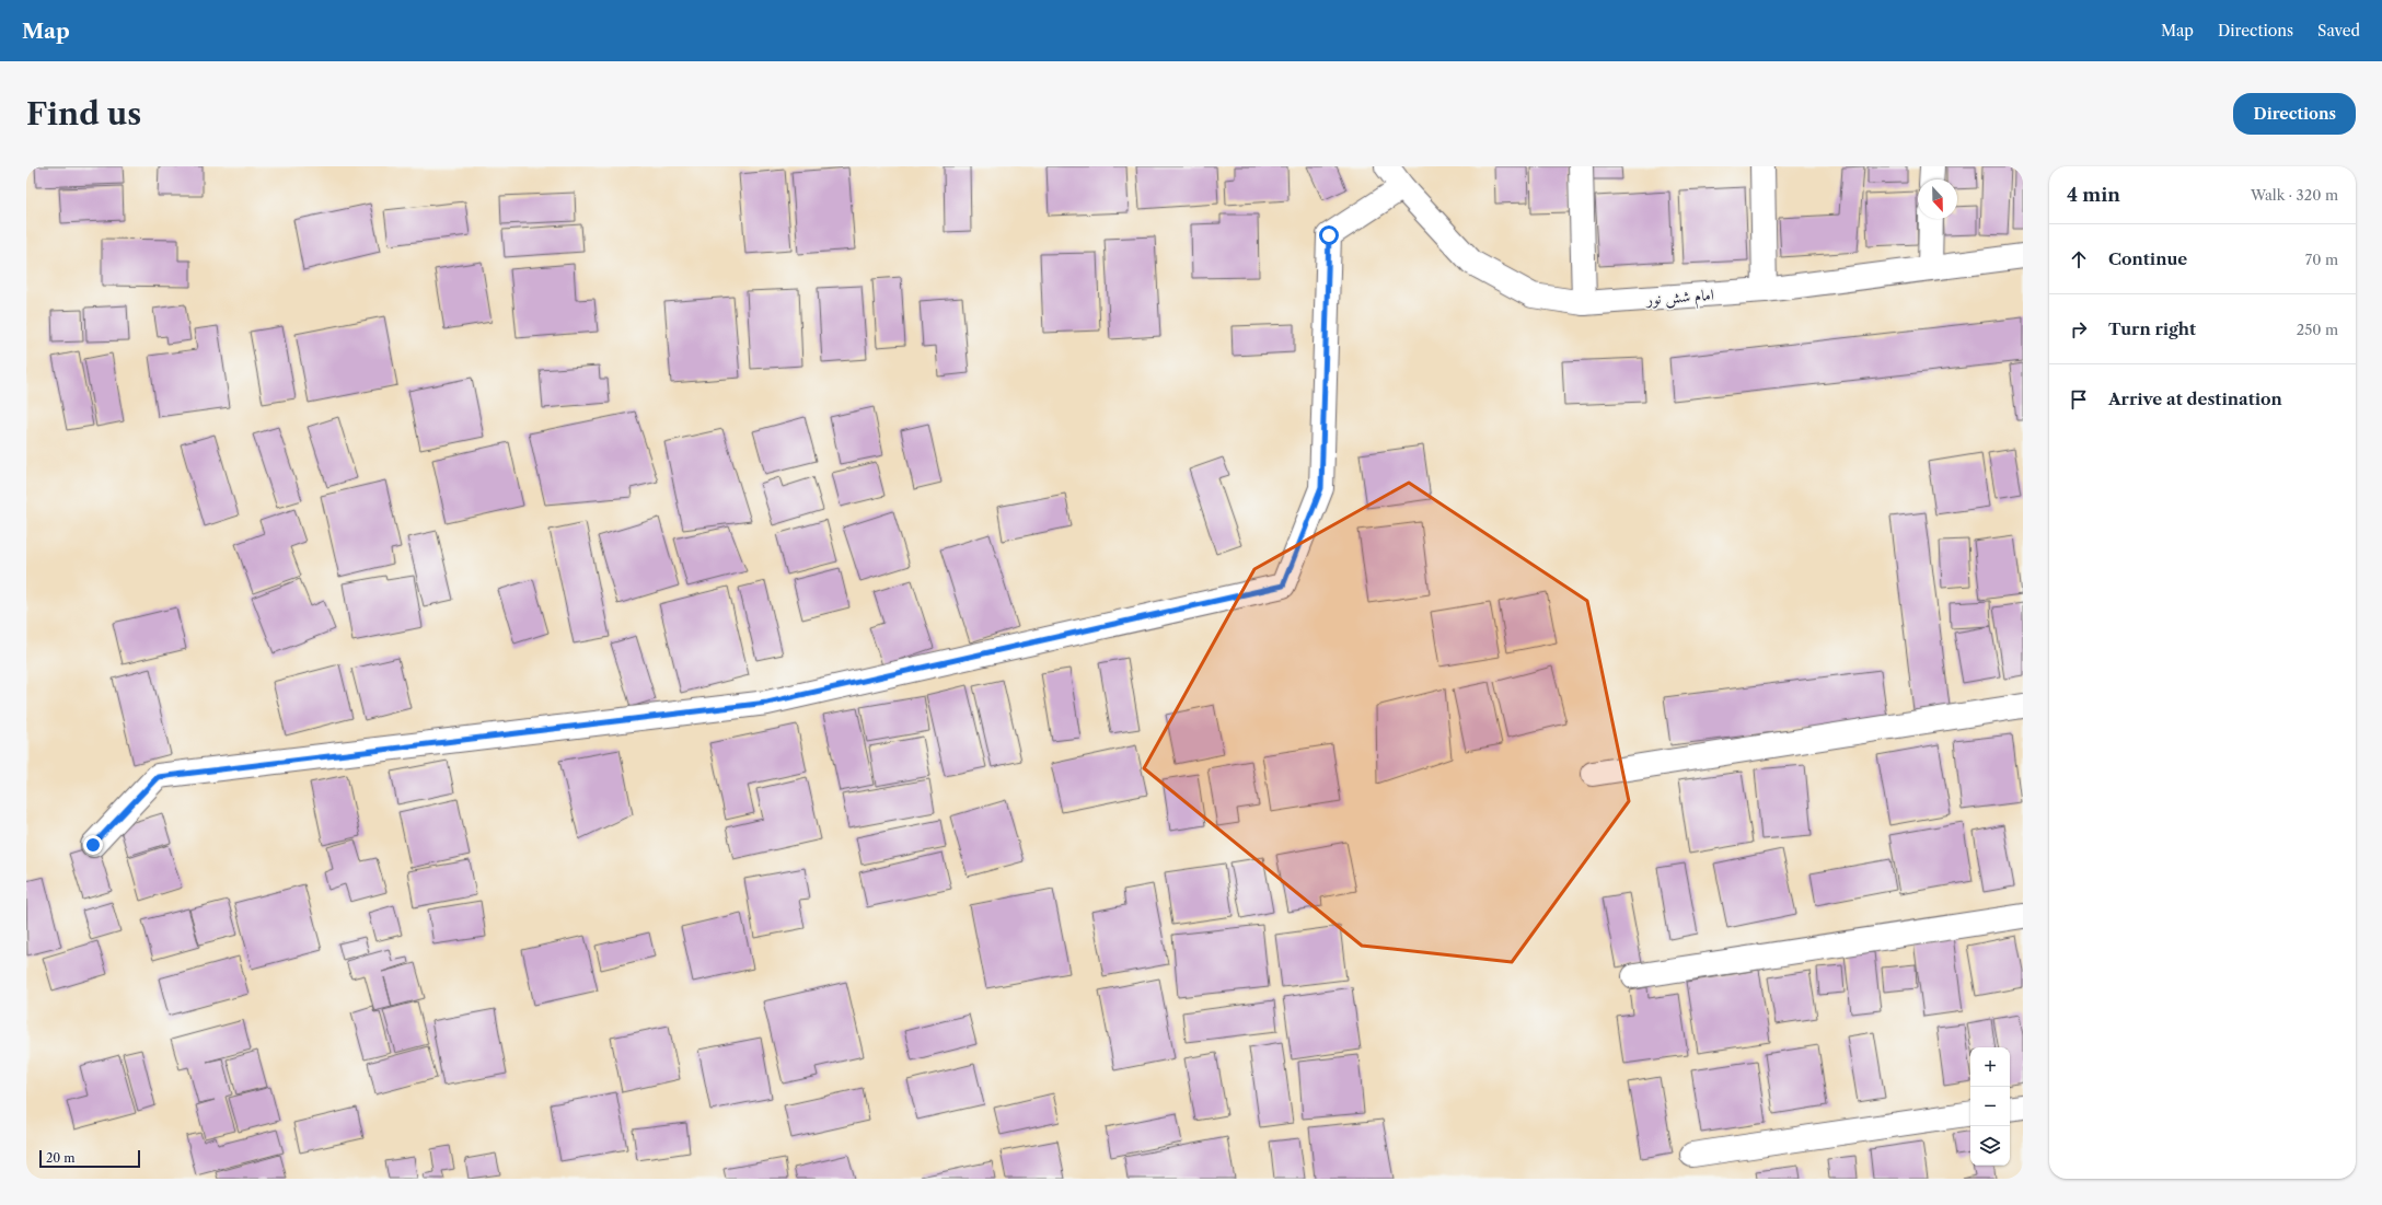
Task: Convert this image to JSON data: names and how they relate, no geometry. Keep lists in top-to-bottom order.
{
  "streets": {
    "street": ["امام شش نور"]
  },
  "scale_bar": "20 m",
  "north": "bottom",
  "page": {
    "header": "Map",
    "nav": ["Map", "Directions", "Saved"],
    "buttons": "Directions",
    "title": "Find us",
    "heading": ["4 min", "Walk · 320 m"],
    "list": [
      ["Continue", "70 m"],
      ["Turn right", "250 m"],
      "Arrive at destination"
    ],
    "map_buttons": ["+", "−"],
    "scale": "20 m"
  }
}
